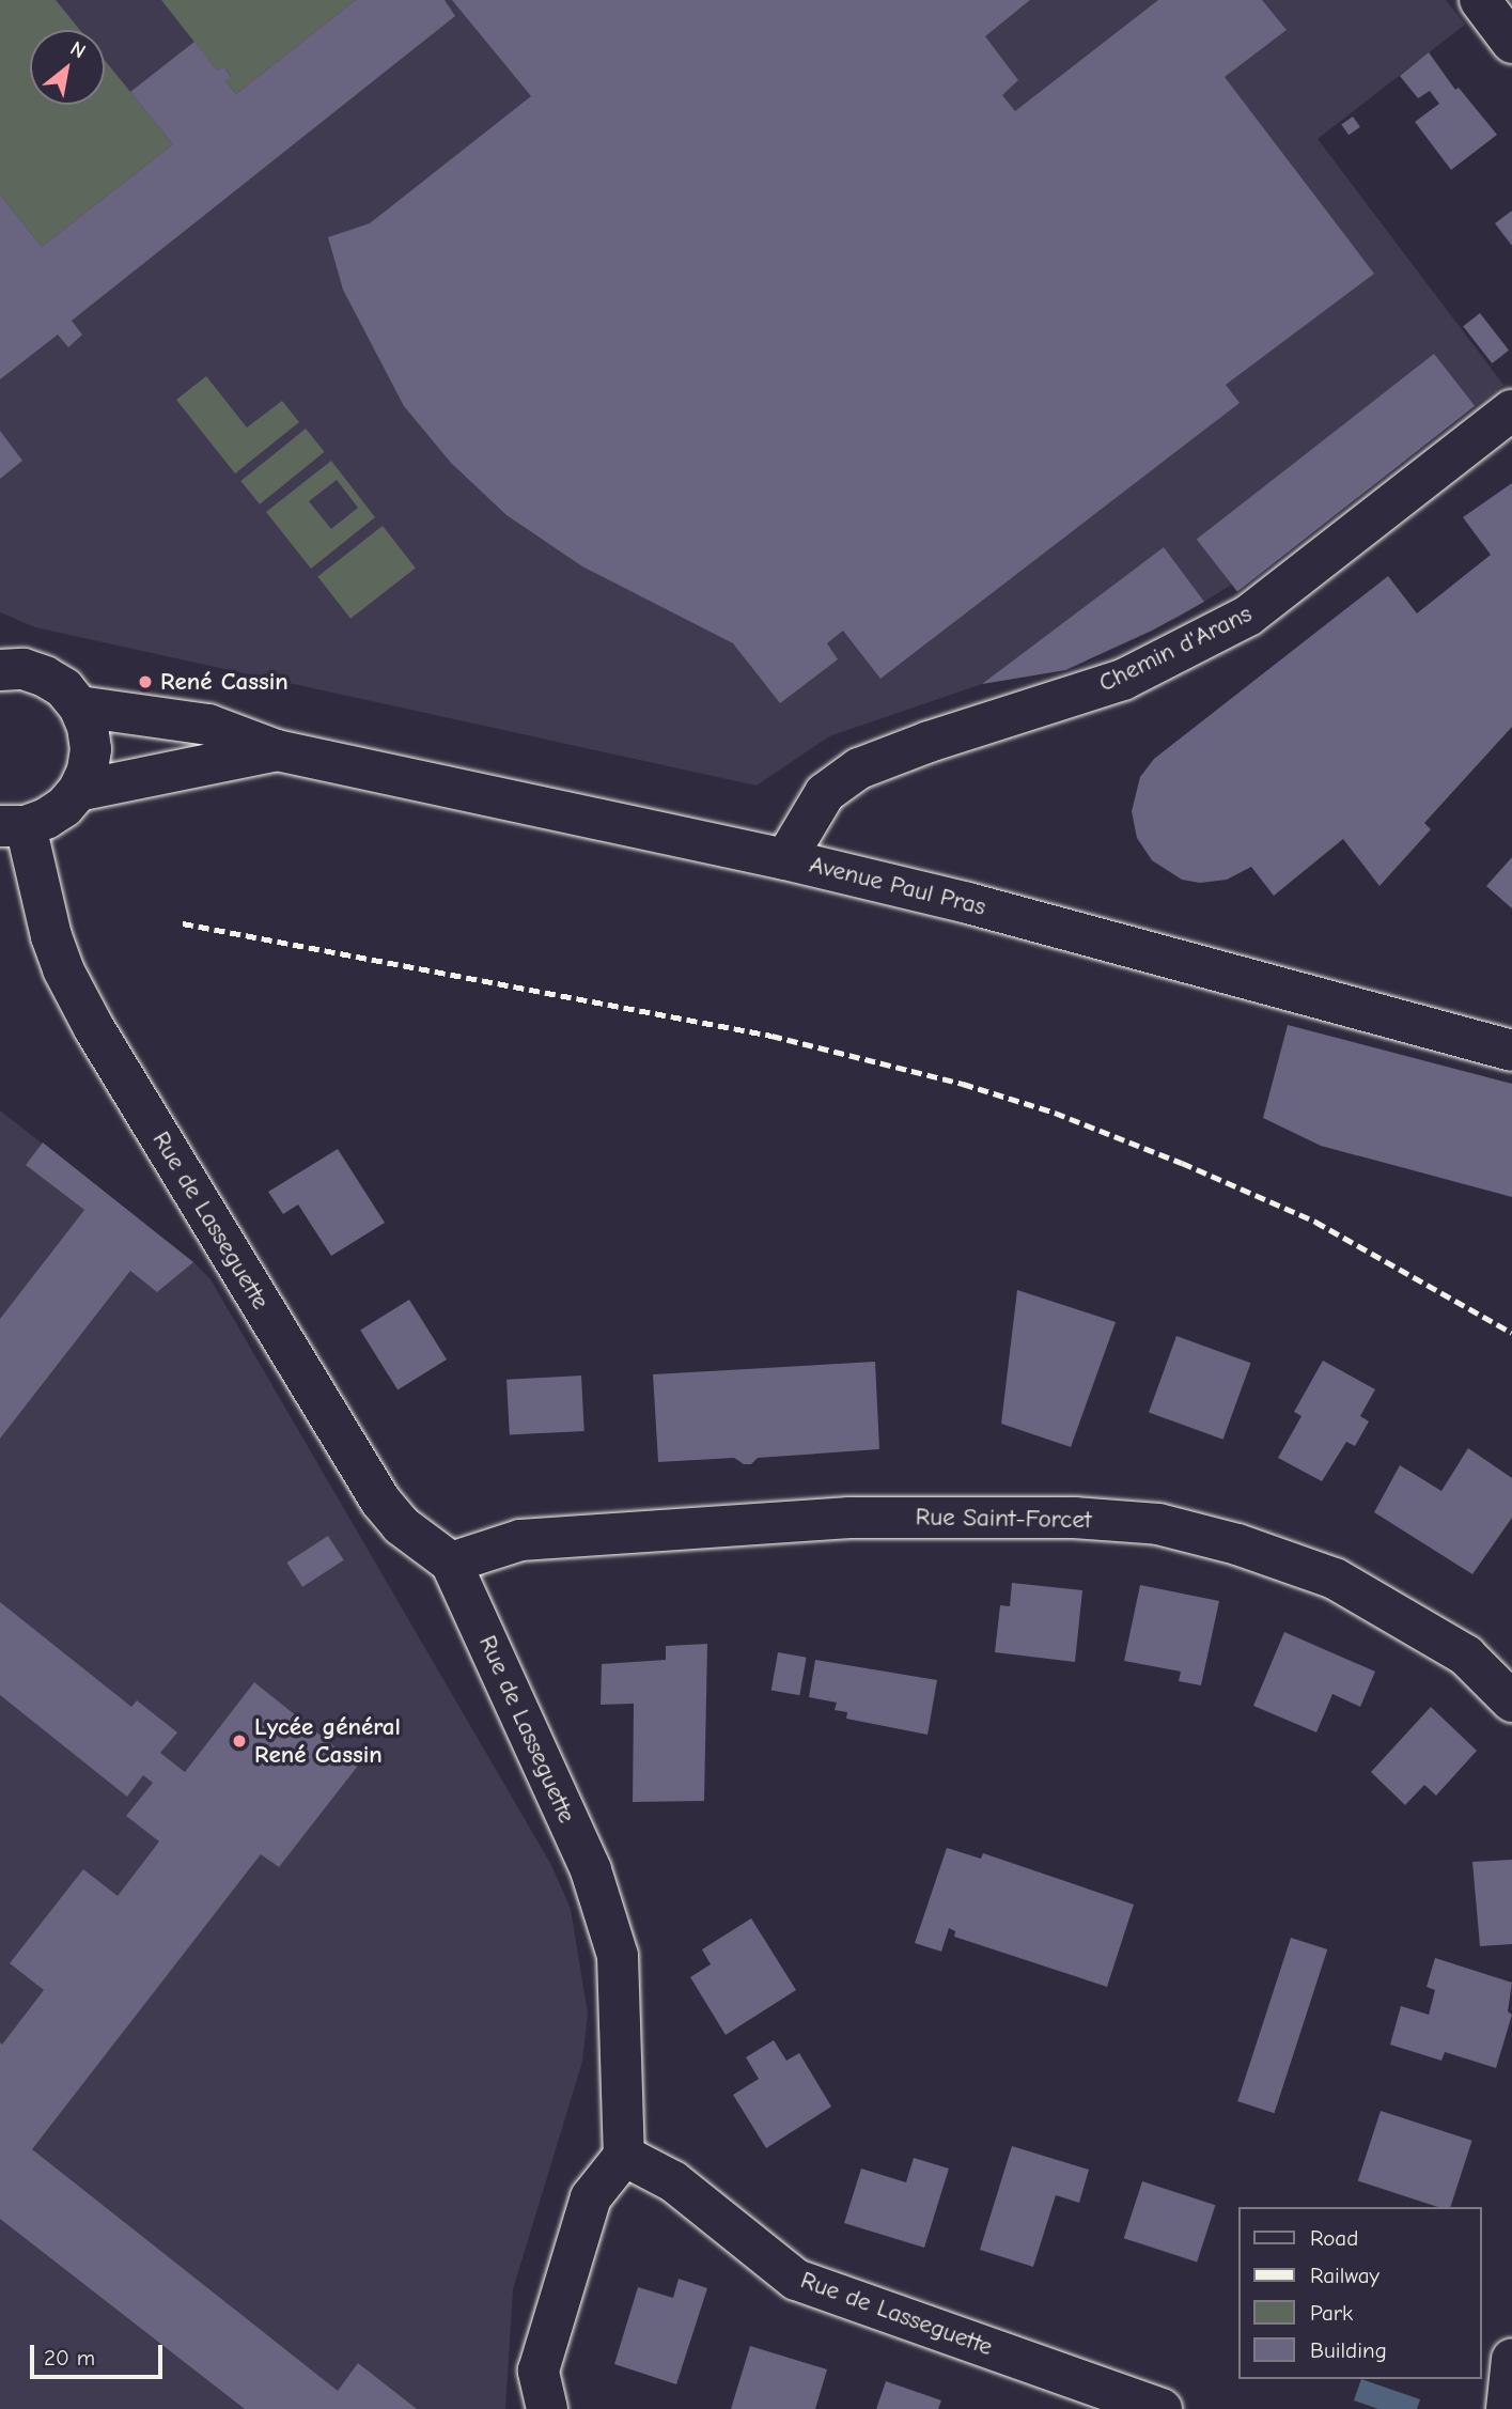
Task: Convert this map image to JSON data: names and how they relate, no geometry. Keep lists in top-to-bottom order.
{
  "streets": {
    "street": [
      "Chemin d'Arans",
      "Avenue Paul Pras",
      "Rue de Lasseguette",
      "Rue Saint-Forcet"
    ]
  },
  "crossings": [
    ["Chemin d'Arans", "Avenue Paul Pras"],
    ["Rue de Lasseguette", "Rue Saint-Forcet"]
  ],
  "places": ["René Cassin", "Lycée général René Cassin"],
  "legend": [
    "Road",
    "Railway",
    "Park",
    "Building"
  ],
  "scale_bar": "20 m",
  "north": "top right"
}
